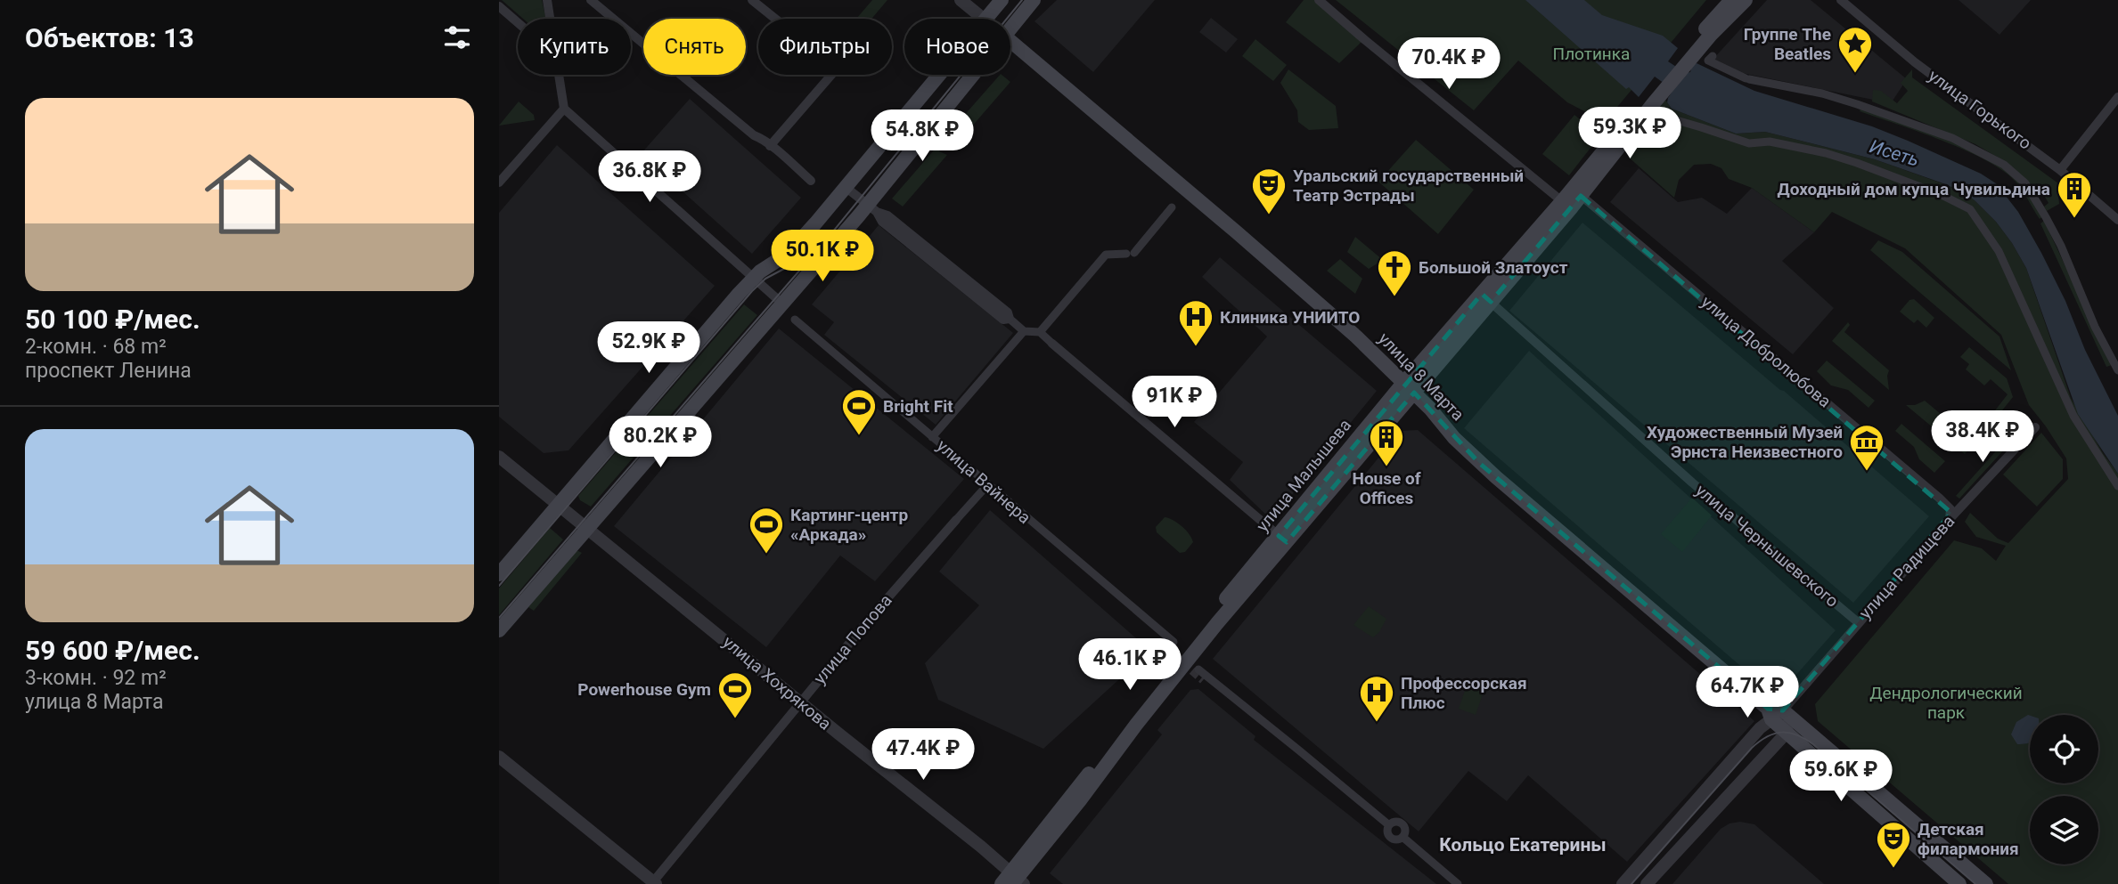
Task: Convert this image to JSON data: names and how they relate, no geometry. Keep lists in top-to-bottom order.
{
  "streets": {
    "main road": ["улица 8 Марта", "улица Малышева"],
    "street": [
      "улица Горького",
      "улица Добролюбова",
      "улица Вайнера",
      "улица Чернышевского",
      "улица Радищева",
      "улица Попова",
      "улица Хохрякова"
    ]
  },
  "crossings": [
    ["улица Добролюбова", "улица Малышева"],
    ["улица Добролюбова", "улица Радищева"],
    ["улица 8 Марта", "улица Малышева"],
    ["улица 8 Марта", "улица Радищева"],
    ["улица Малышева", "улица Чернышевского"],
    ["улица Малышева", "улица Хохрякова"],
    ["улица Вайнера", "улица Попова"],
    ["улица Чернышевского", "улица Радищева"],
    ["улица Попова", "улица Хохрякова"]
  ],
  "districts": ["Кольцо Екатерины"],
  "water": ["Исеть"],
  "parks": ["Плотинка", "Дендрологический парк"],
  "places": {
    "place": ["Группе The Beatles"],
    "theatre": ["Уральский государственный Театр Эстрады", "Детская филармония"],
    "building": ["Доходный дом купца Чувильдина", "House of Offices"],
    "church": ["Большой Златоуст"],
    "hospital": ["Клиника УНИИТО", "Профессорская Плюс"],
    "sports": ["Bright Fit", "Картинг-центр «Аркада»", "Powerhouse Gym"],
    "museum": ["Художественный Музей Эрнста Неизвестного"]
  },
  "page": {
    "heading": "Объектов: 13",
    "chip": [
      "Купить",
      "Снять",
      "Фильтры",
      "Новое"
    ],
    "price": [
      "70.4K ₽",
      "59.3K ₽",
      "54.8K ₽",
      "36.8K ₽",
      "50.1K ₽",
      "52.9K ₽",
      "91K ₽",
      "38.4K ₽",
      "80.2K ₽",
      "46.1K ₽",
      "64.7K ₽",
      "47.4K ₽",
      "59.6K ₽"
    ],
    "list": [
      {
        "name": "50 100 ₽/мес.",
        "note": "2-комн. · 68 m² · проспект Ленина"
      },
      {
        "name": "59 600 ₽/мес.",
        "note": "3-комн. · 92 m² · улица 8 Марта"
      }
    ]
  }
}
